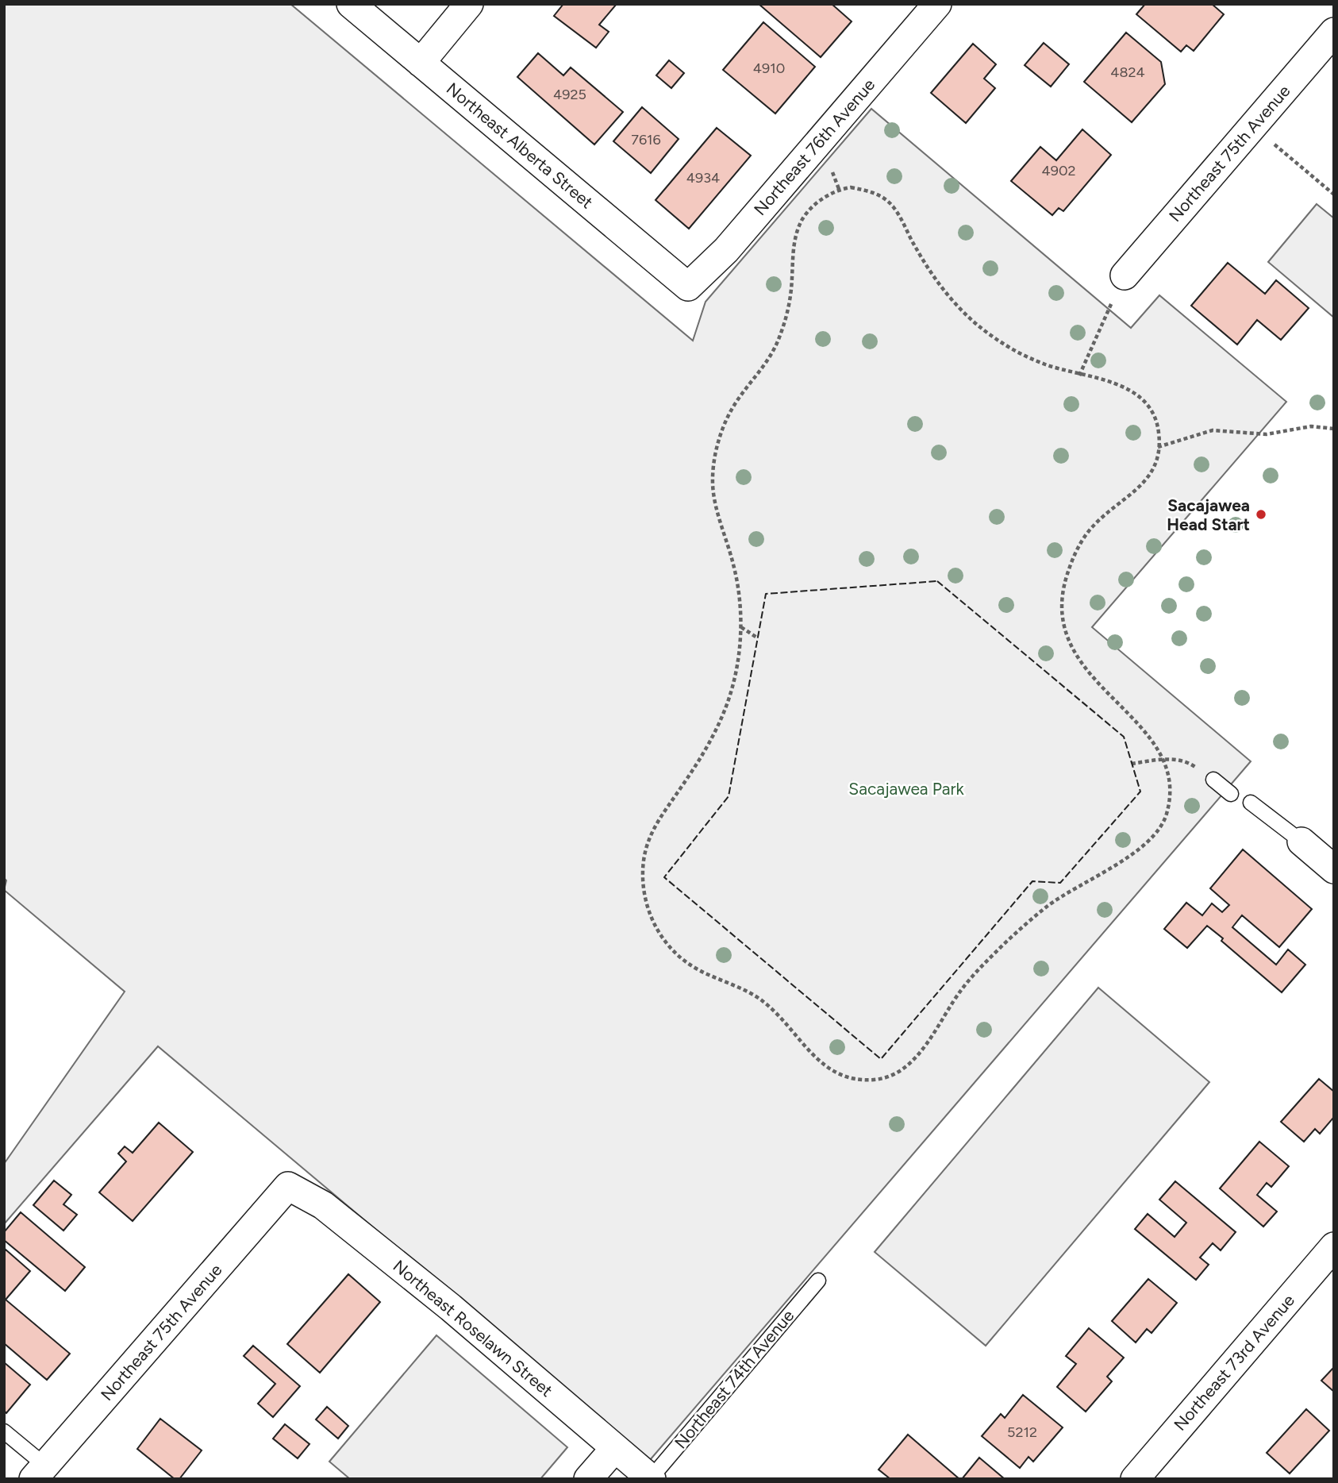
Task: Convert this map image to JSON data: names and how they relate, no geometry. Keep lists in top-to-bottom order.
{
  "streets": {
    "street": [
      "Northeast Alberta Street",
      "Northeast 76th Avenue",
      "Northeast 75th Avenue",
      "Northeast Roselawn Street",
      "Northeast 73rd Avenue"
    ],
    "lane": ["Northeast 74th Avenue"]
  },
  "crossings": [
    ["Northeast Alberta Street", "Northeast 76th Avenue"],
    ["Northeast 75th Avenue", "Northeast Roselawn Street"],
    ["Northeast Roselawn Street", "Northeast 74th Avenue"]
  ],
  "parks": ["Sacajawea Park"],
  "places": ["Sacajawea Head Start"],
  "house_numbers": [
    "4910",
    "4824",
    "4925",
    "7616",
    "4902",
    "4934",
    "5212"
  ]
}
